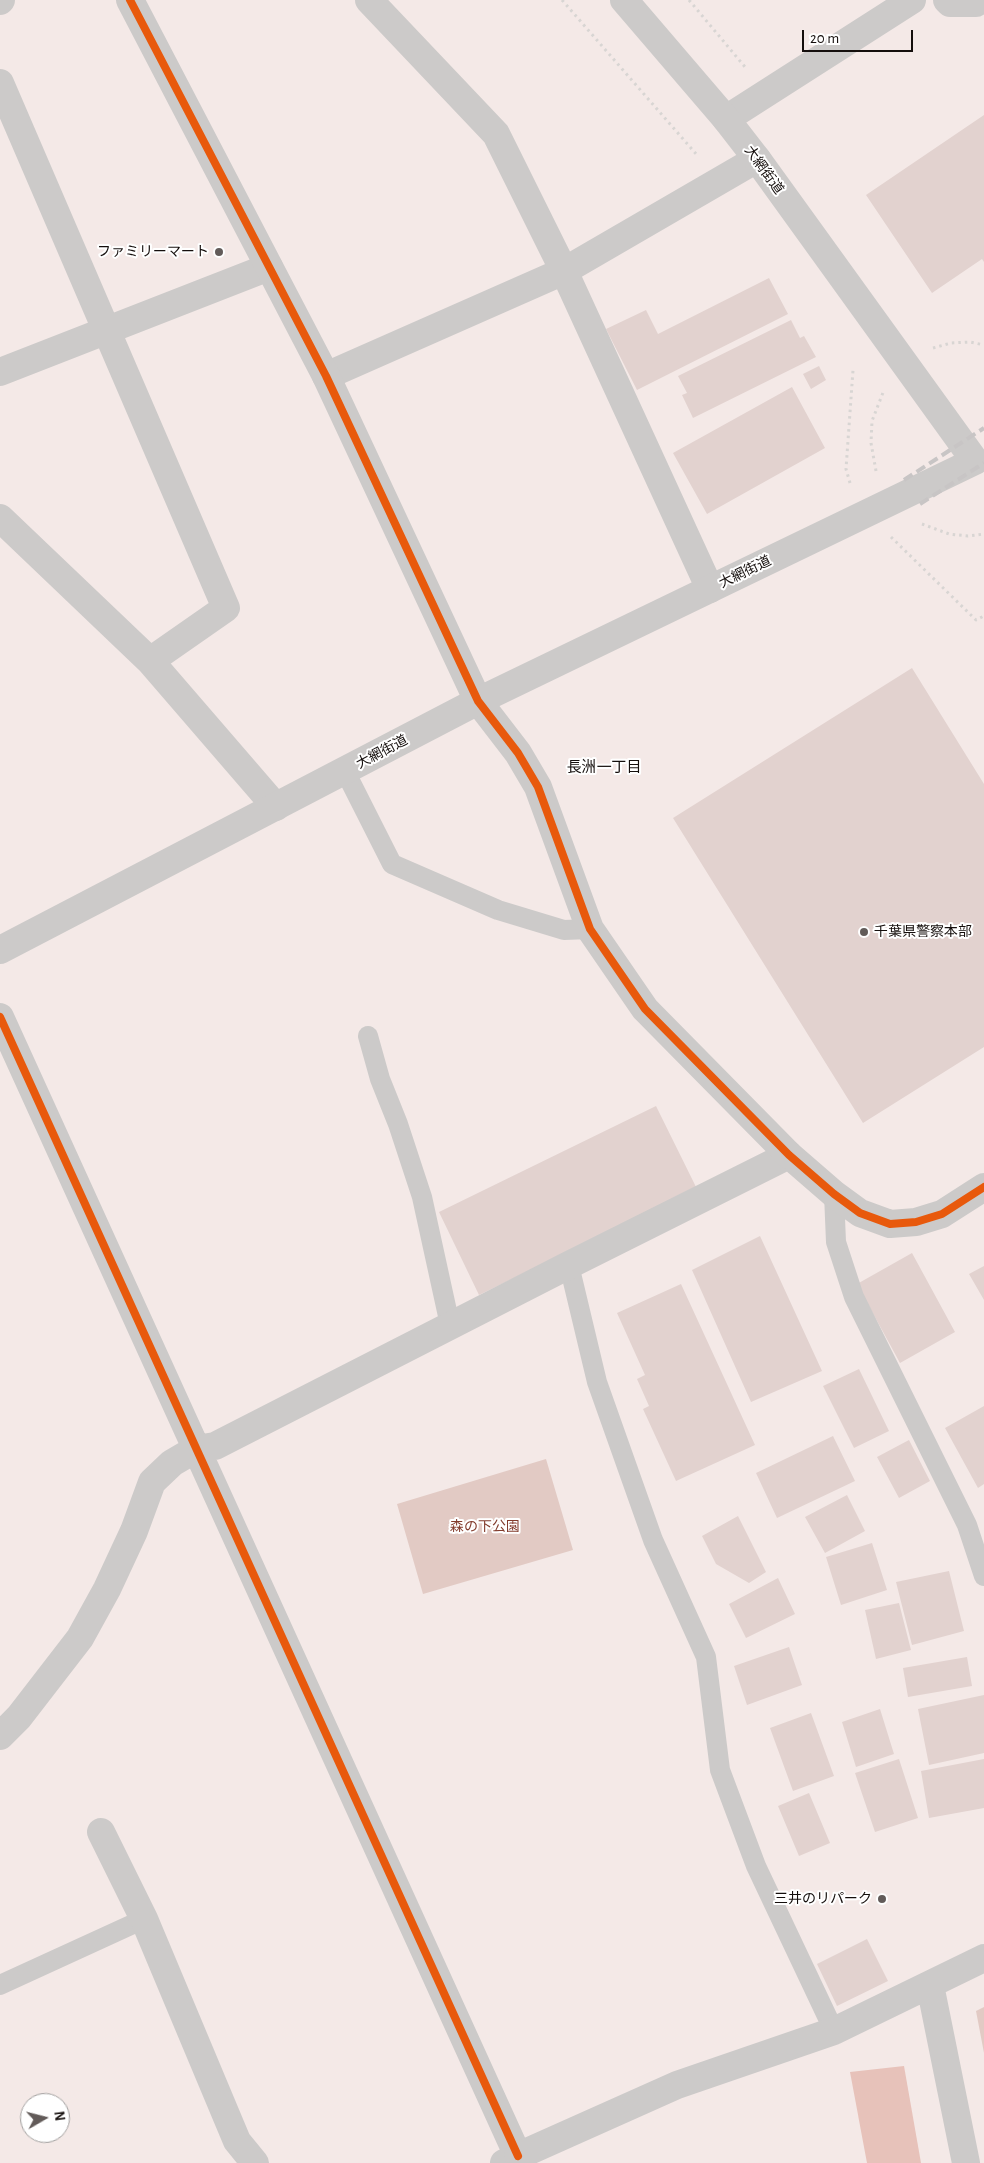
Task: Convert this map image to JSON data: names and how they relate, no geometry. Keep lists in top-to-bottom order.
{
  "streets": {
    "street": ["大網街道"]
  },
  "districts": ["長洲一丁目"],
  "parks": ["森の下公園"],
  "places": ["ファミリーマート", "千葉県警察本部", "三井のリパーク"],
  "scale_bar": "20 m",
  "north": "right"
}
